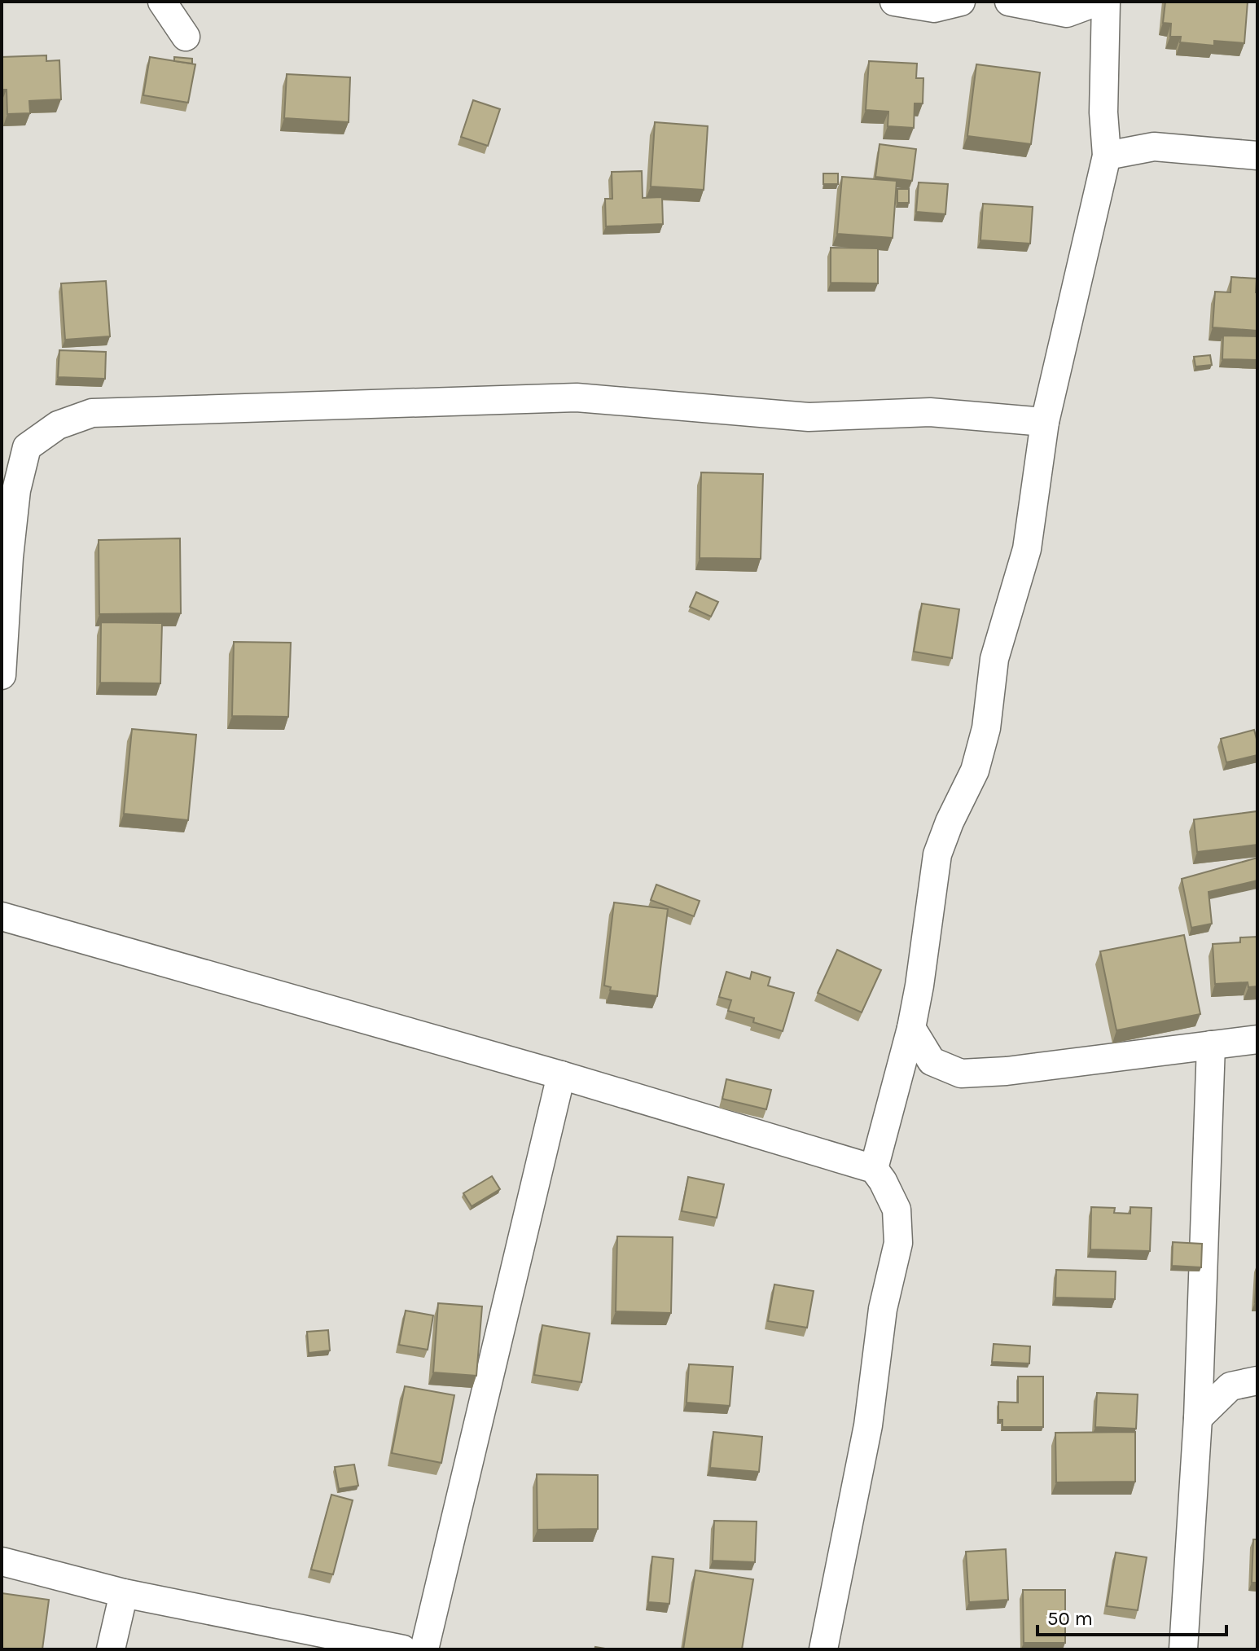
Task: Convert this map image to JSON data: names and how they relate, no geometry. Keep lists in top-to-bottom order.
{
  "scale_bar": "50 m"
}
